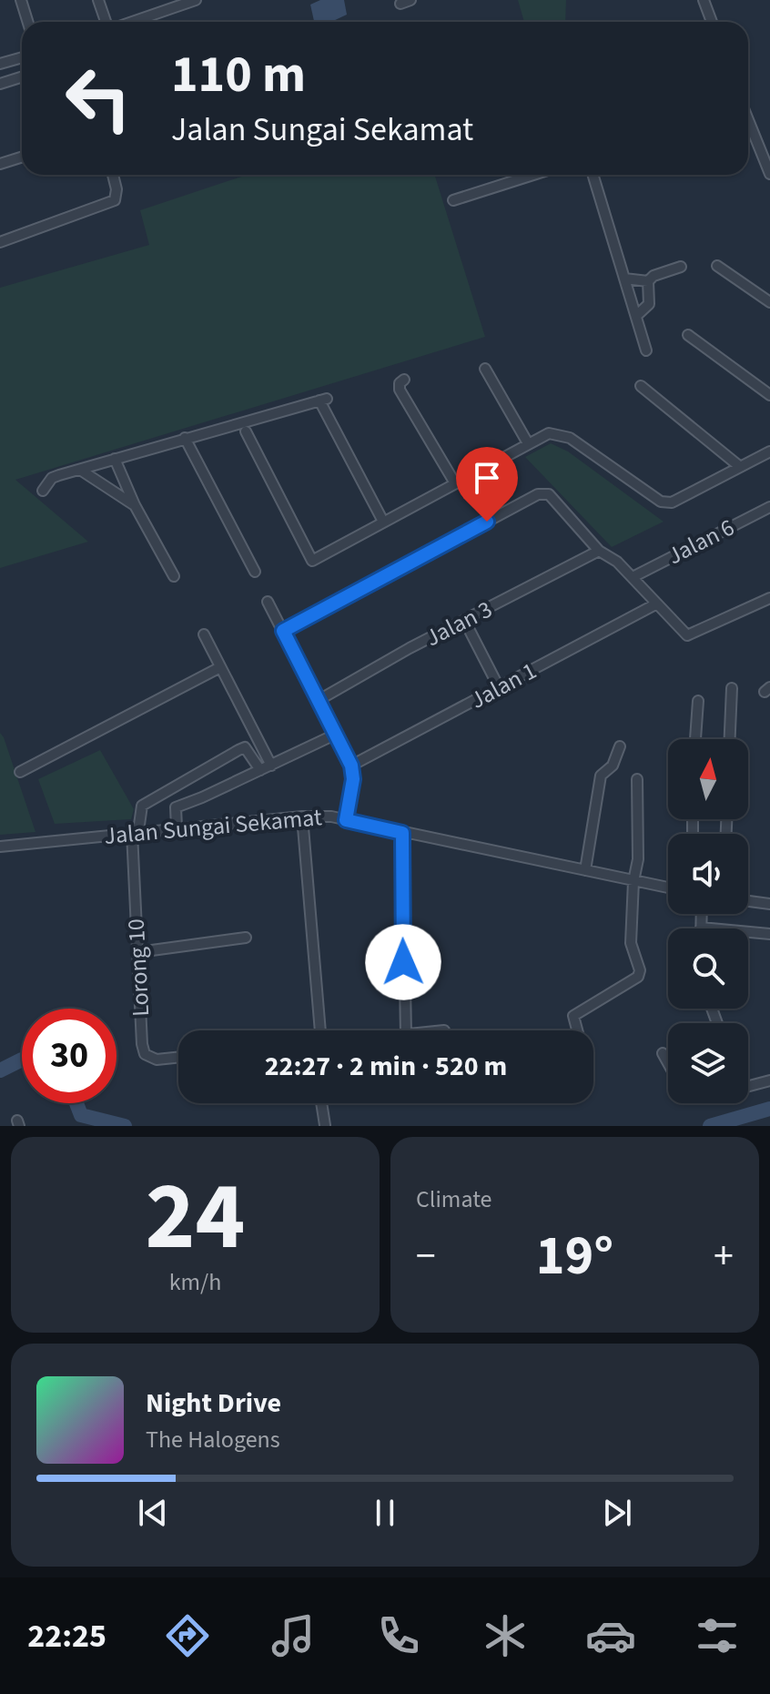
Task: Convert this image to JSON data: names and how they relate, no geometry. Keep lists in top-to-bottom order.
{
  "streets": {
    "street": [
      "Jalan 6",
      "Jalan 3",
      "Jalan 1",
      "Jalan Sungai Sekamat",
      "Lorong 10"
    ]
  },
  "crossings": [
    ["Jalan Sungai Sekamat", "Lorong 10"]
  ],
  "north": "top",
  "page": {
    "turn": ["110 m", "Jalan Sungai Sekamat"],
    "limit": "30",
    "trip": "22:27 · 2 min · 520 m",
    "tile": [
      ["24", "km/h"],
      "Climate"
    ],
    "heat": ["−", "19°", "+"],
    "song": ["Night Drive", "The Halogens"],
    "tabs": "22:25"
  }
}
